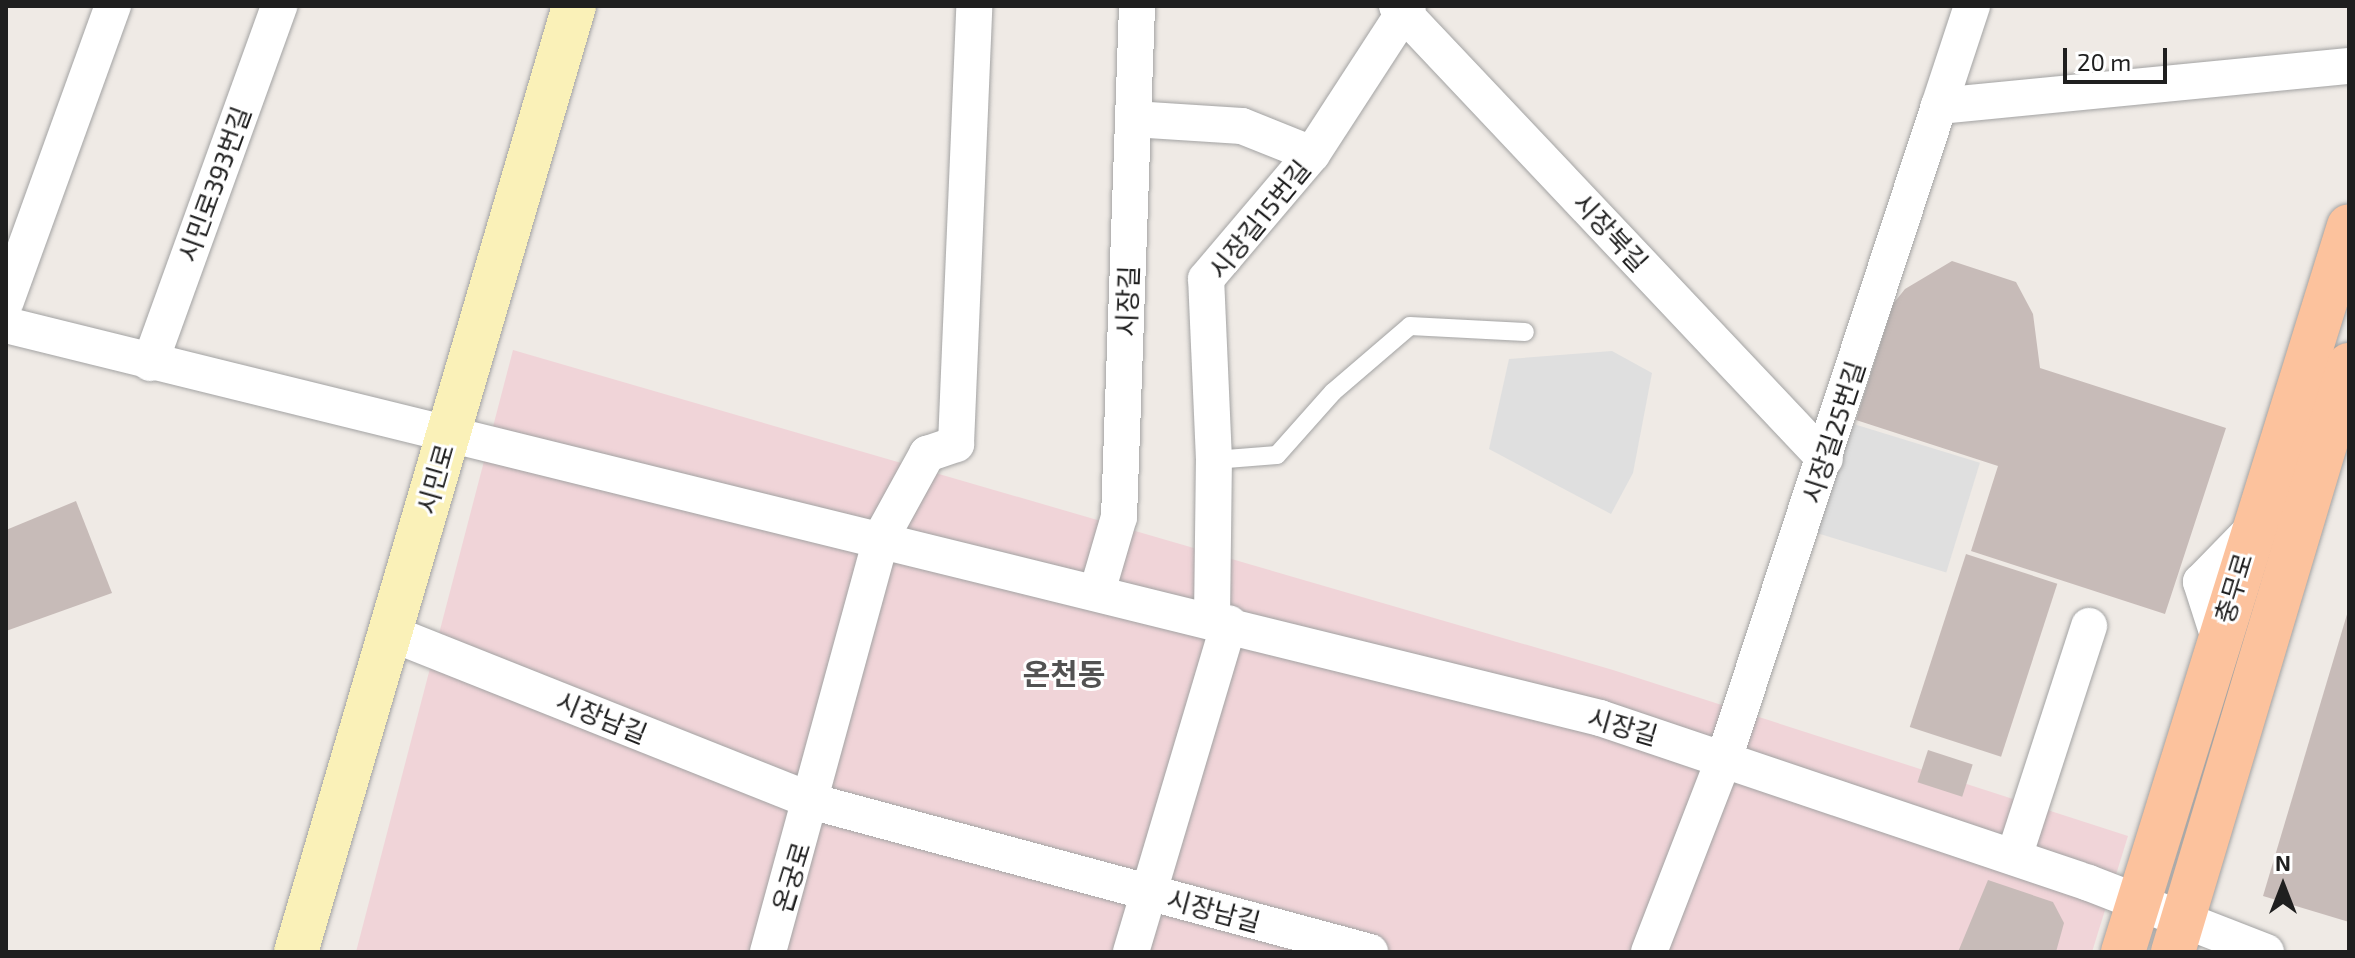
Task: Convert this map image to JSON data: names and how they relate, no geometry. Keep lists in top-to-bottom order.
{
  "streets": {
    "main road": ["시민로", "충무로"],
    "street": [
      "시민로393번길",
      "시장길15번길",
      "시장북길",
      "시장길",
      "시장길25번길",
      "시장남길",
      "온궁로"
    ]
  },
  "crossings": [
    ["시장길15번길", "시장북길"],
    ["시장길15번길", "시장길"],
    ["시장길15번길", "시장남길"],
    ["시장북길", "시장길25번길"],
    ["시장길", "시장길25번길"],
    ["시장길", "시민로"],
    ["시장길", "충무로"],
    ["시장길", "시장남길"],
    ["시민로", "시장남길"],
    ["시장남길", "온궁로"]
  ],
  "districts": ["온천동"],
  "scale_bar": "20 m",
  "north": "top"
}
